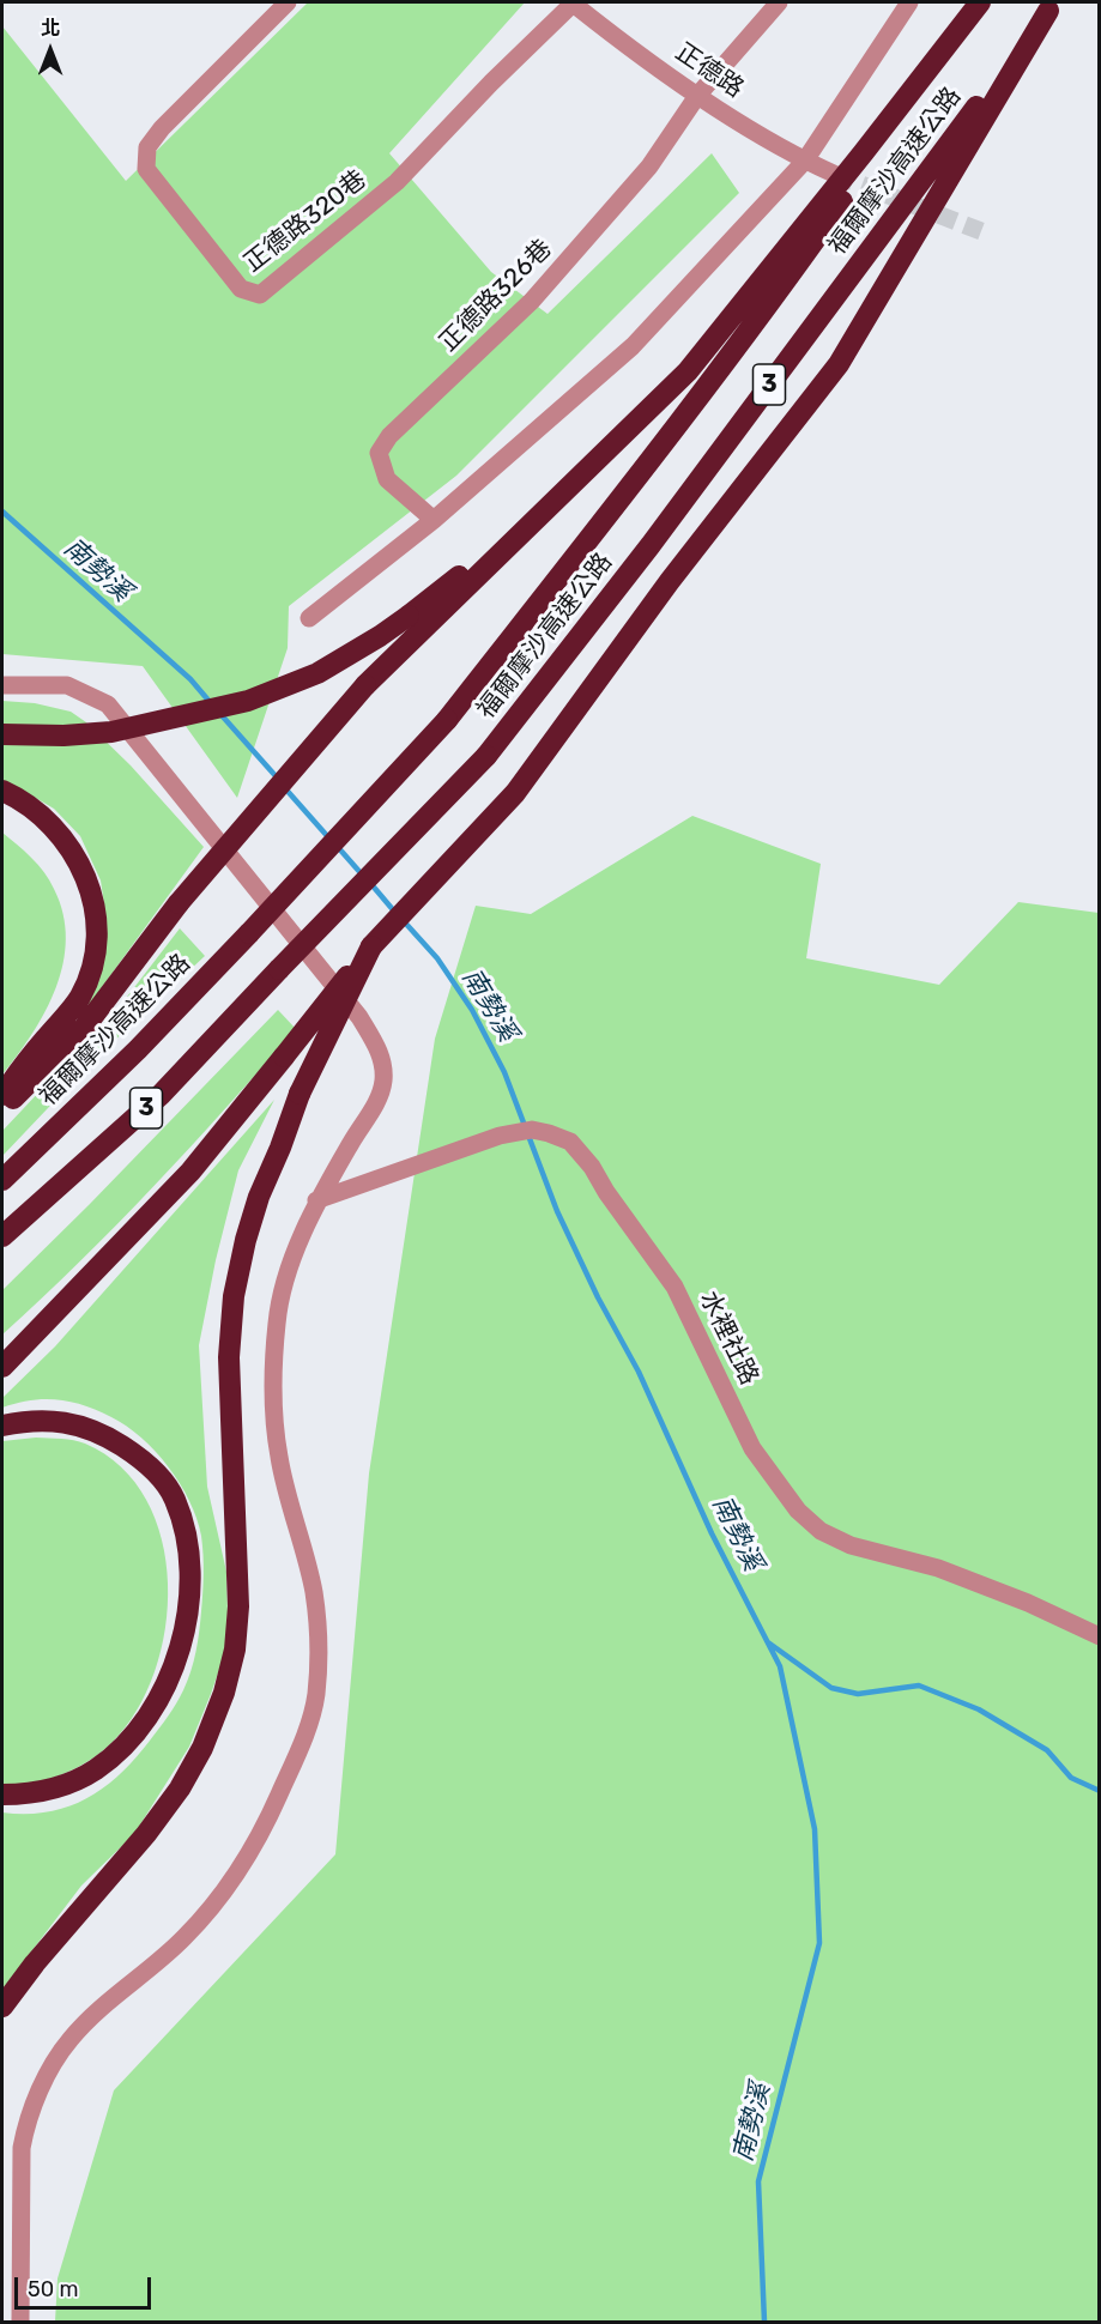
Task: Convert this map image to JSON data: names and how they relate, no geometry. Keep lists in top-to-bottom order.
{
  "streets": {
    "highway": ["福爾摩沙高速公路", "3"],
    "street": [
      "正德路",
      "正德路320巷",
      "正德路326巷",
      "水裡社路"
    ]
  },
  "crossings": [
    ["正德路", "正德路320巷"],
    ["正德路", "正德路326巷"]
  ],
  "water": ["南勢溪"],
  "scale_bar": "50 m",
  "north": "top"
}
